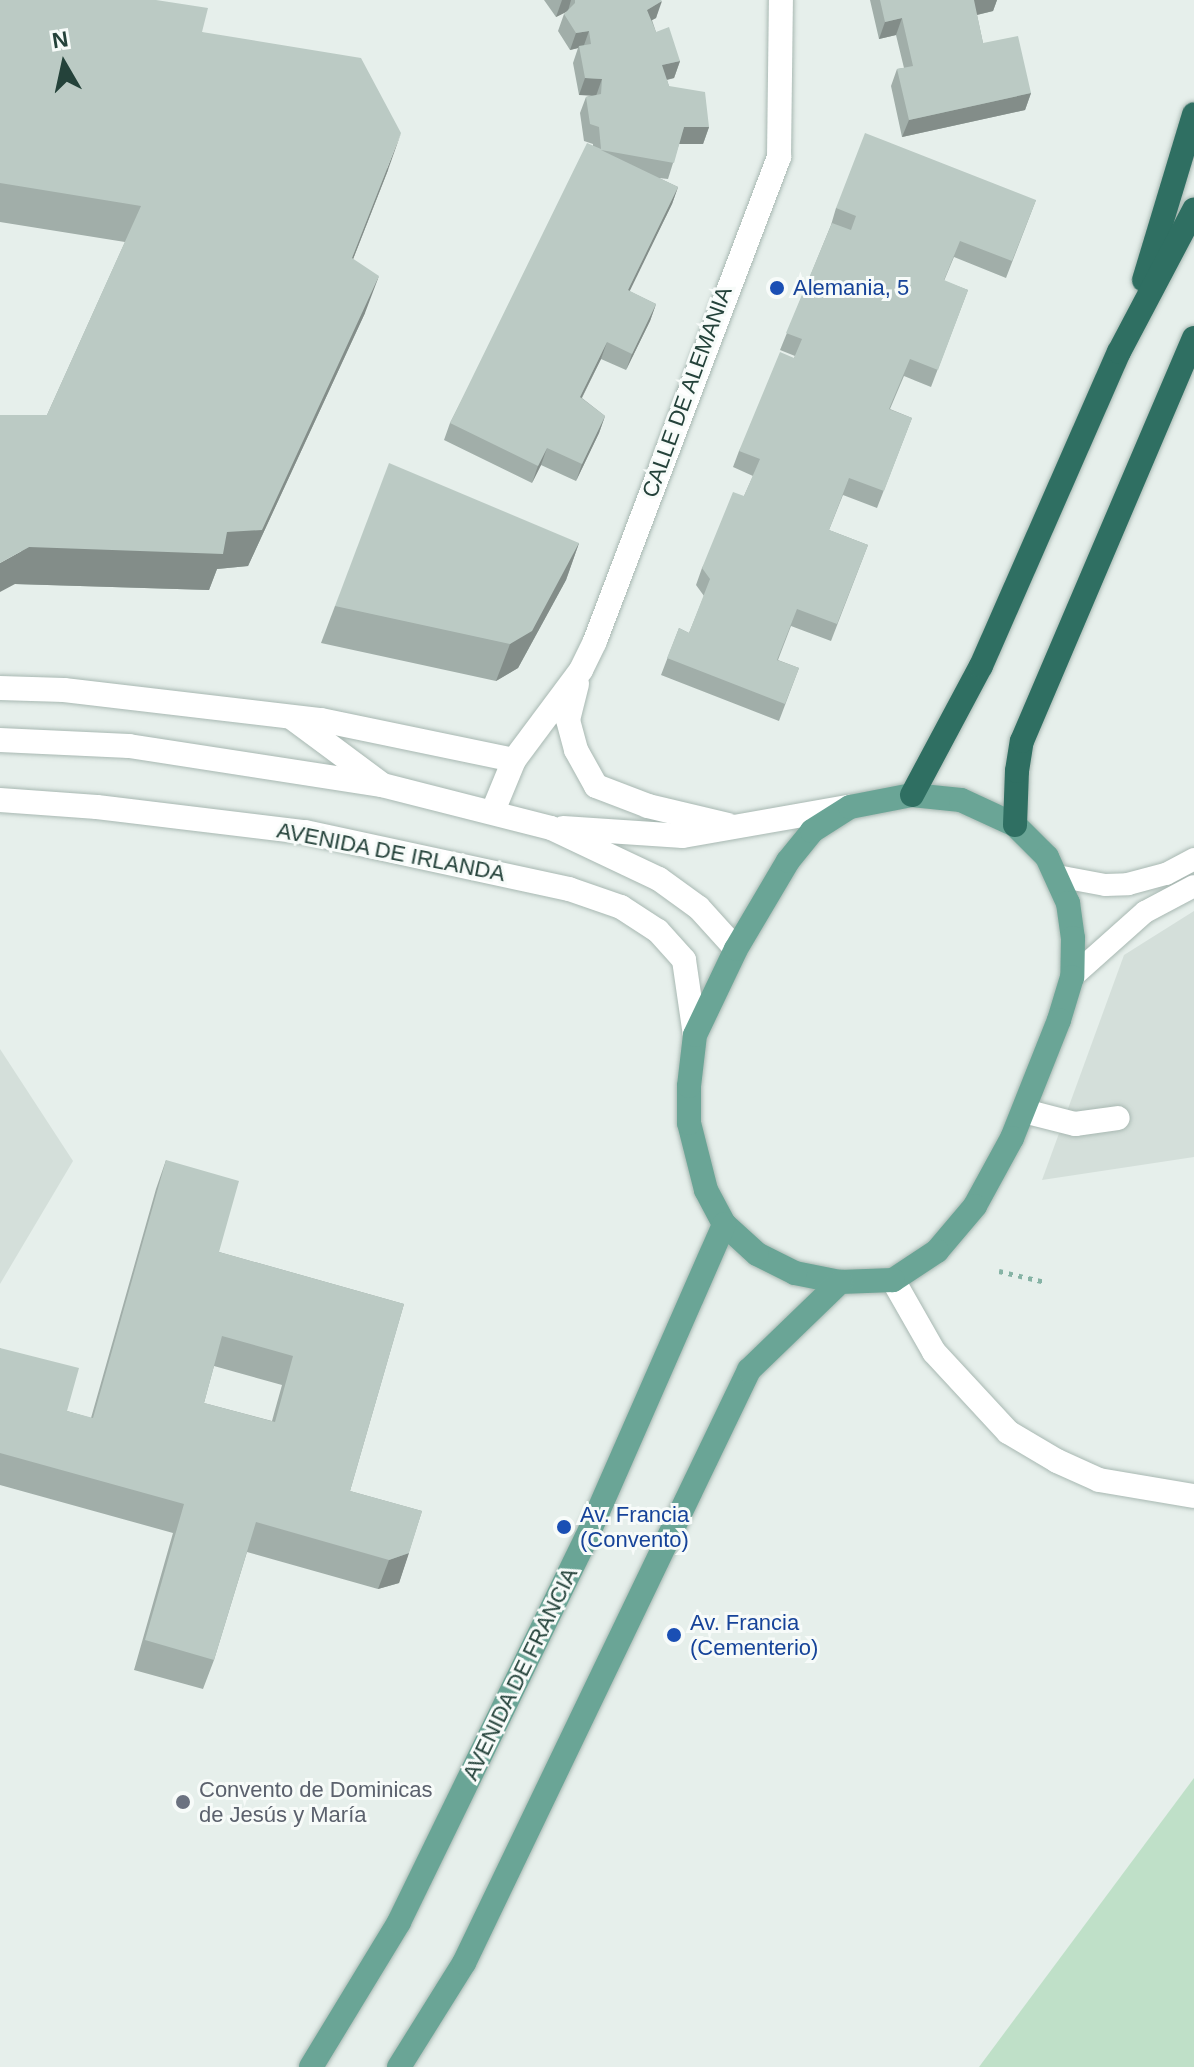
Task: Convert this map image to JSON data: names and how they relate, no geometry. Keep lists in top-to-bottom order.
{
  "streets": {
    "main road": ["AVENIDA DE FRANCIA"],
    "street": ["CALLE DE ALEMANIA", "AVENIDA DE IRLANDA"]
  },
  "places": [
    "Alemania, 5",
    "Av. Francia (Convento)",
    "Av. Francia (Cementerio)",
    "Convento de Dominicas de Jesús y María"
  ],
  "north": "top"
}
